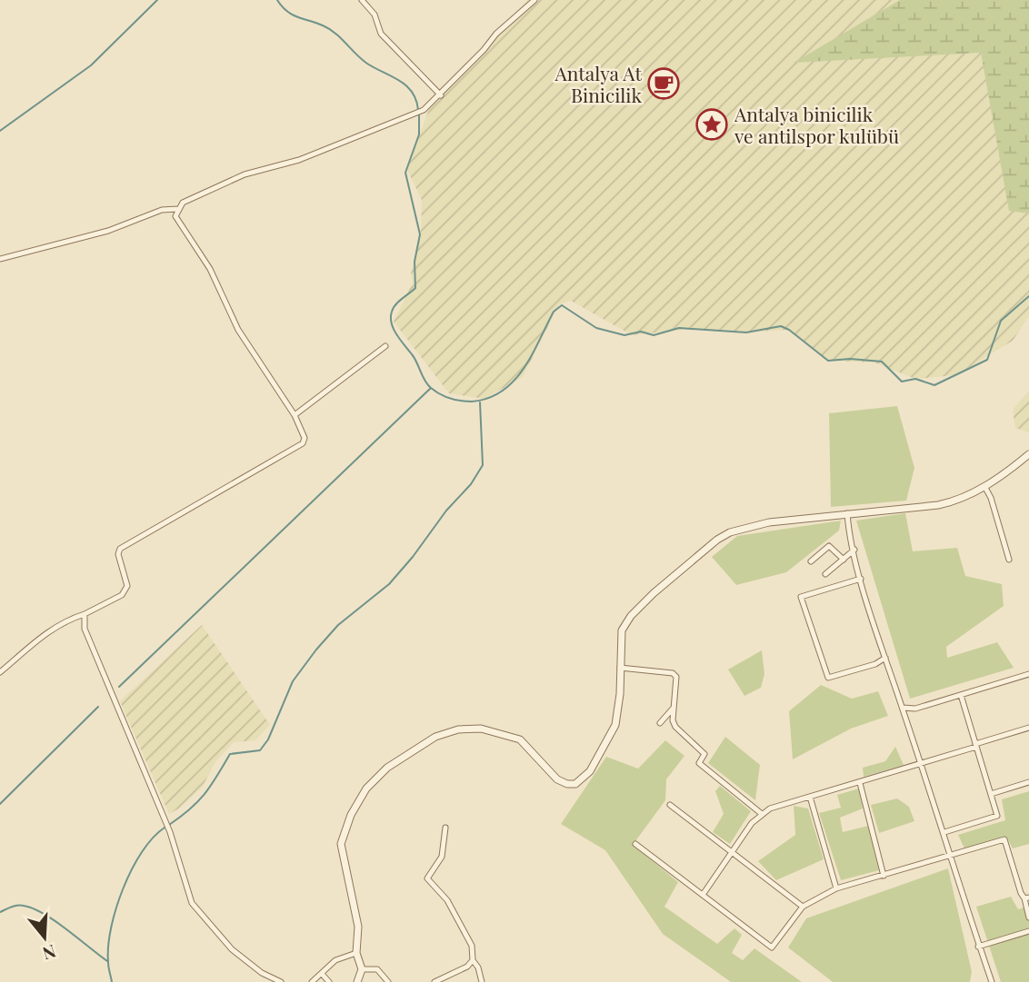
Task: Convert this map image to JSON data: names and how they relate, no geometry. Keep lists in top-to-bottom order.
{
  "places": {
    "cafe": ["Antalya At Binicilik"],
    "place": ["Antalya binicilik ve antilspor kulübü"]
  },
  "north": "bottom"
}
